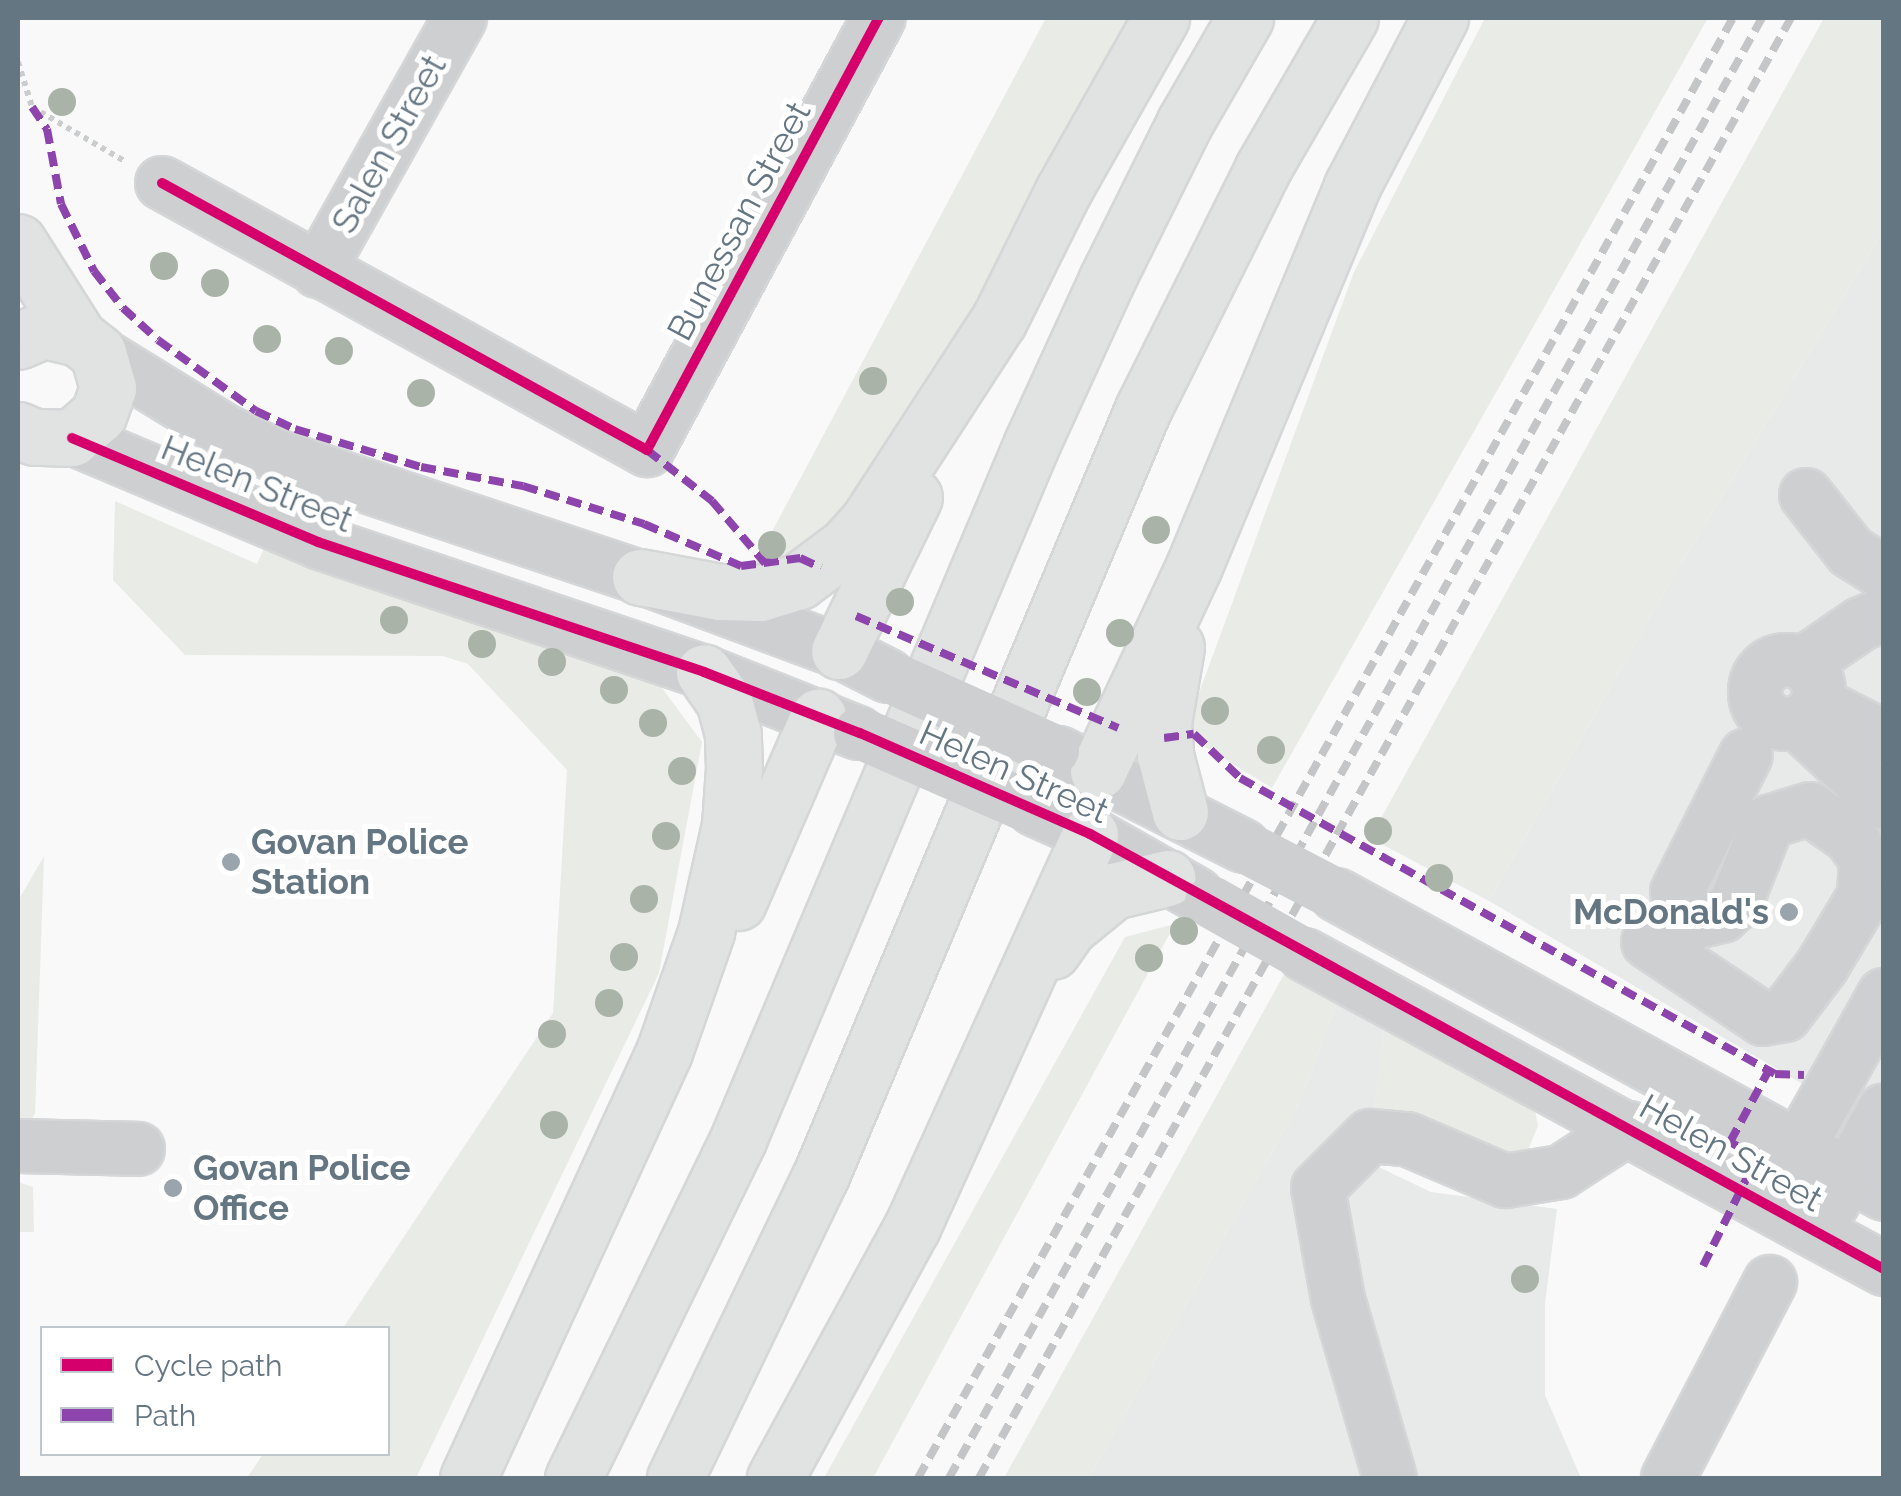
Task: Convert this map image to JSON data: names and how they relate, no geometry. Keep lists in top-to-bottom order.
{
  "streets": {
    "street": ["Salen Street", "Bunessan Street", "Helen Street"]
  },
  "crossings": [
    ["Salen Street", "Bunessan Street"]
  ],
  "places": ["Govan Police Station", "McDonald's", "Govan Police Office"],
  "legend": ["Cycle path", "Path"]
}
